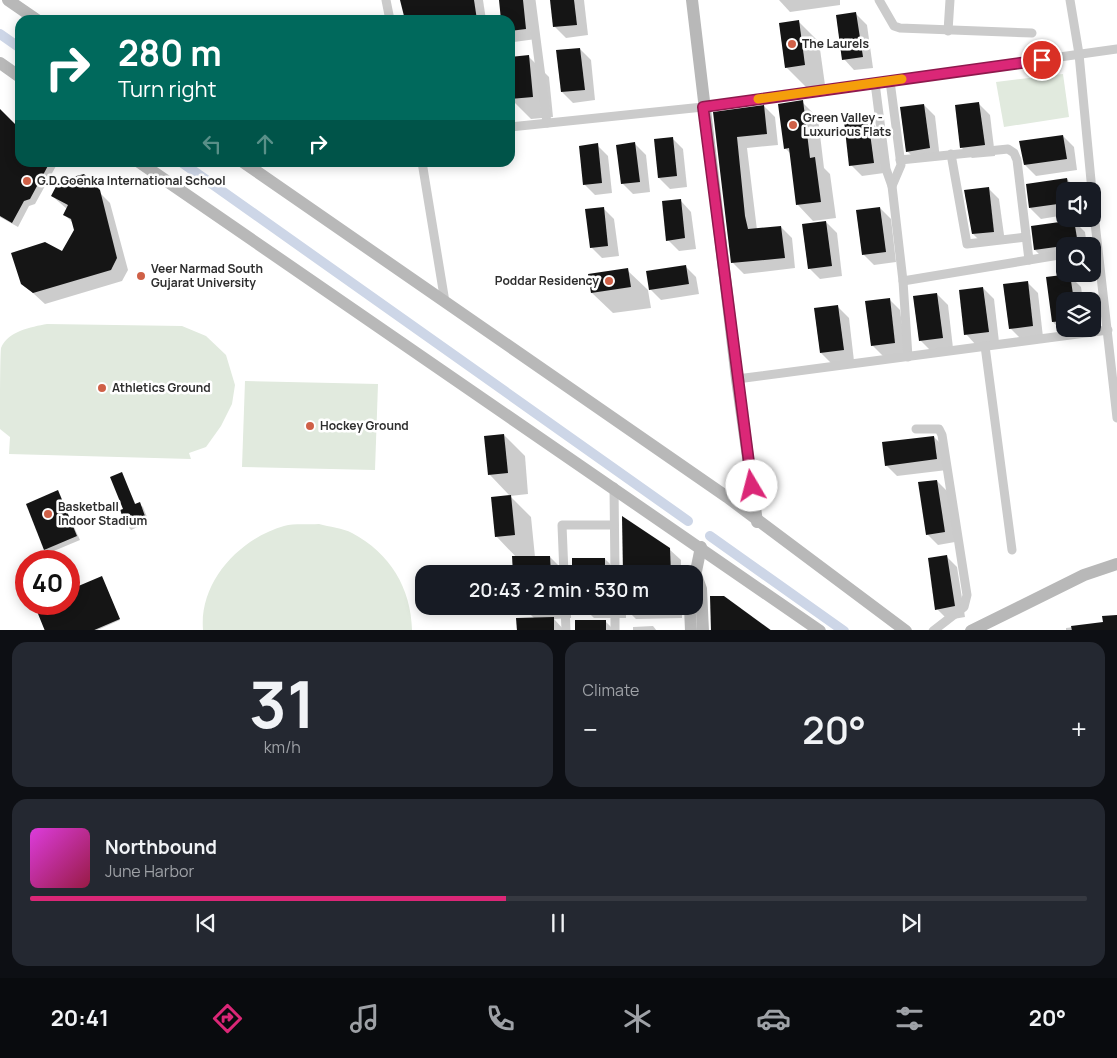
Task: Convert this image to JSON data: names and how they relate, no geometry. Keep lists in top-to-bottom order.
{
  "places": [
    "The Laurels",
    "Green Valley - Luxurious Flats",
    "G.D.Goenka International School",
    "Veer Narmad South Gujarat University",
    "Poddar Residency",
    "Athletics Ground",
    "Hockey Ground",
    "Basketball Indoor Stadium"
  ],
  "page": {
    "turn": ["280 m", "Turn right"],
    "limit": "40",
    "trip": "20:43 · 2 min · 530 m",
    "tile": [
      ["31", "km/h"],
      "Climate"
    ],
    "heat": ["−", "20°", "+"],
    "song": ["Northbound", "June Harbor"],
    "tabs": ["20:41", "20°"]
  }
}
